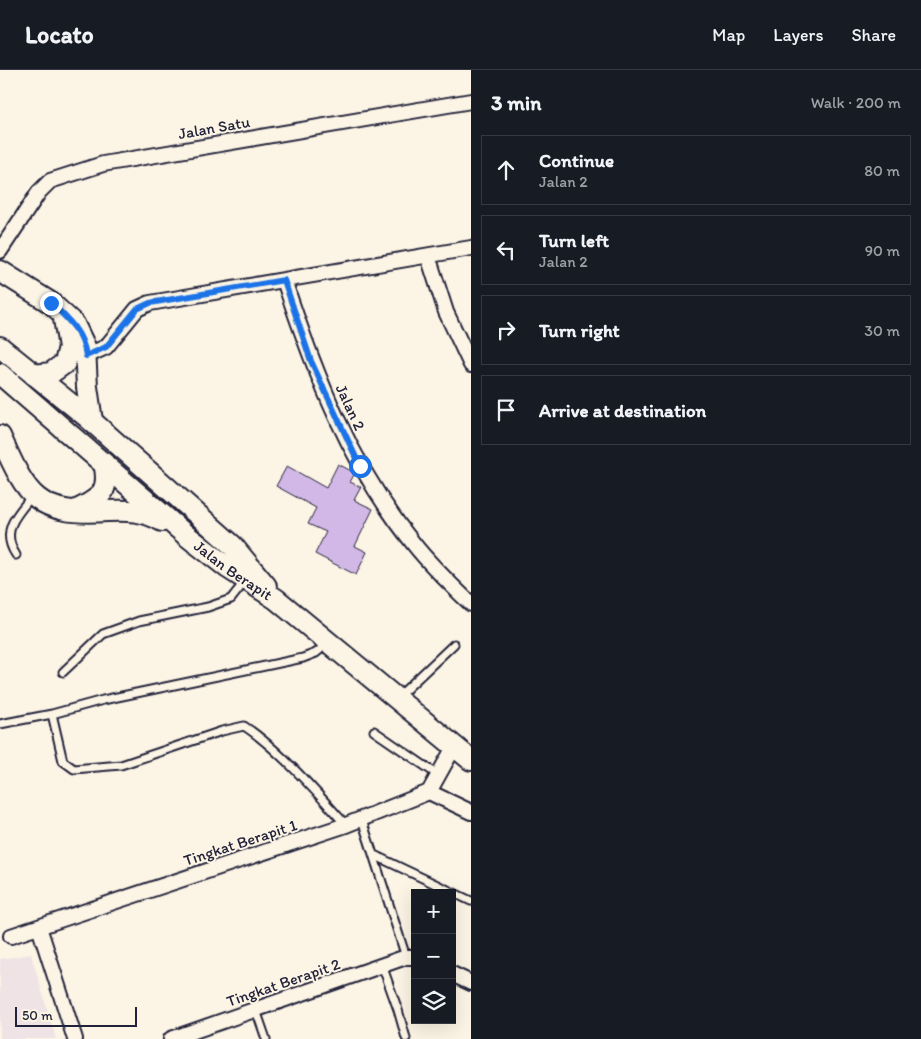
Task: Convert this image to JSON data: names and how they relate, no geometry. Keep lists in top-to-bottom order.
{
  "streets": {
    "main road": ["Jalan Berapit"],
    "street": [
      "Jalan Satu",
      "Jalan 2",
      "Tingkat Berapit 1",
      "Tingkat Berapit 2"
    ]
  },
  "scale_bar": "50 m",
  "page": {
    "header": "Locato",
    "nav": ["Map", "Layers", "Share"],
    "heading": ["3 min", "Walk · 200 m"],
    "list": [
      ["Continue", "Jalan 2", "80 m"],
      ["Turn left", "Jalan 2", "90 m"],
      ["Turn right", "30 m"],
      "Arrive at destination"
    ],
    "map_buttons": ["+", "−"],
    "scale": "50 m"
  }
}
